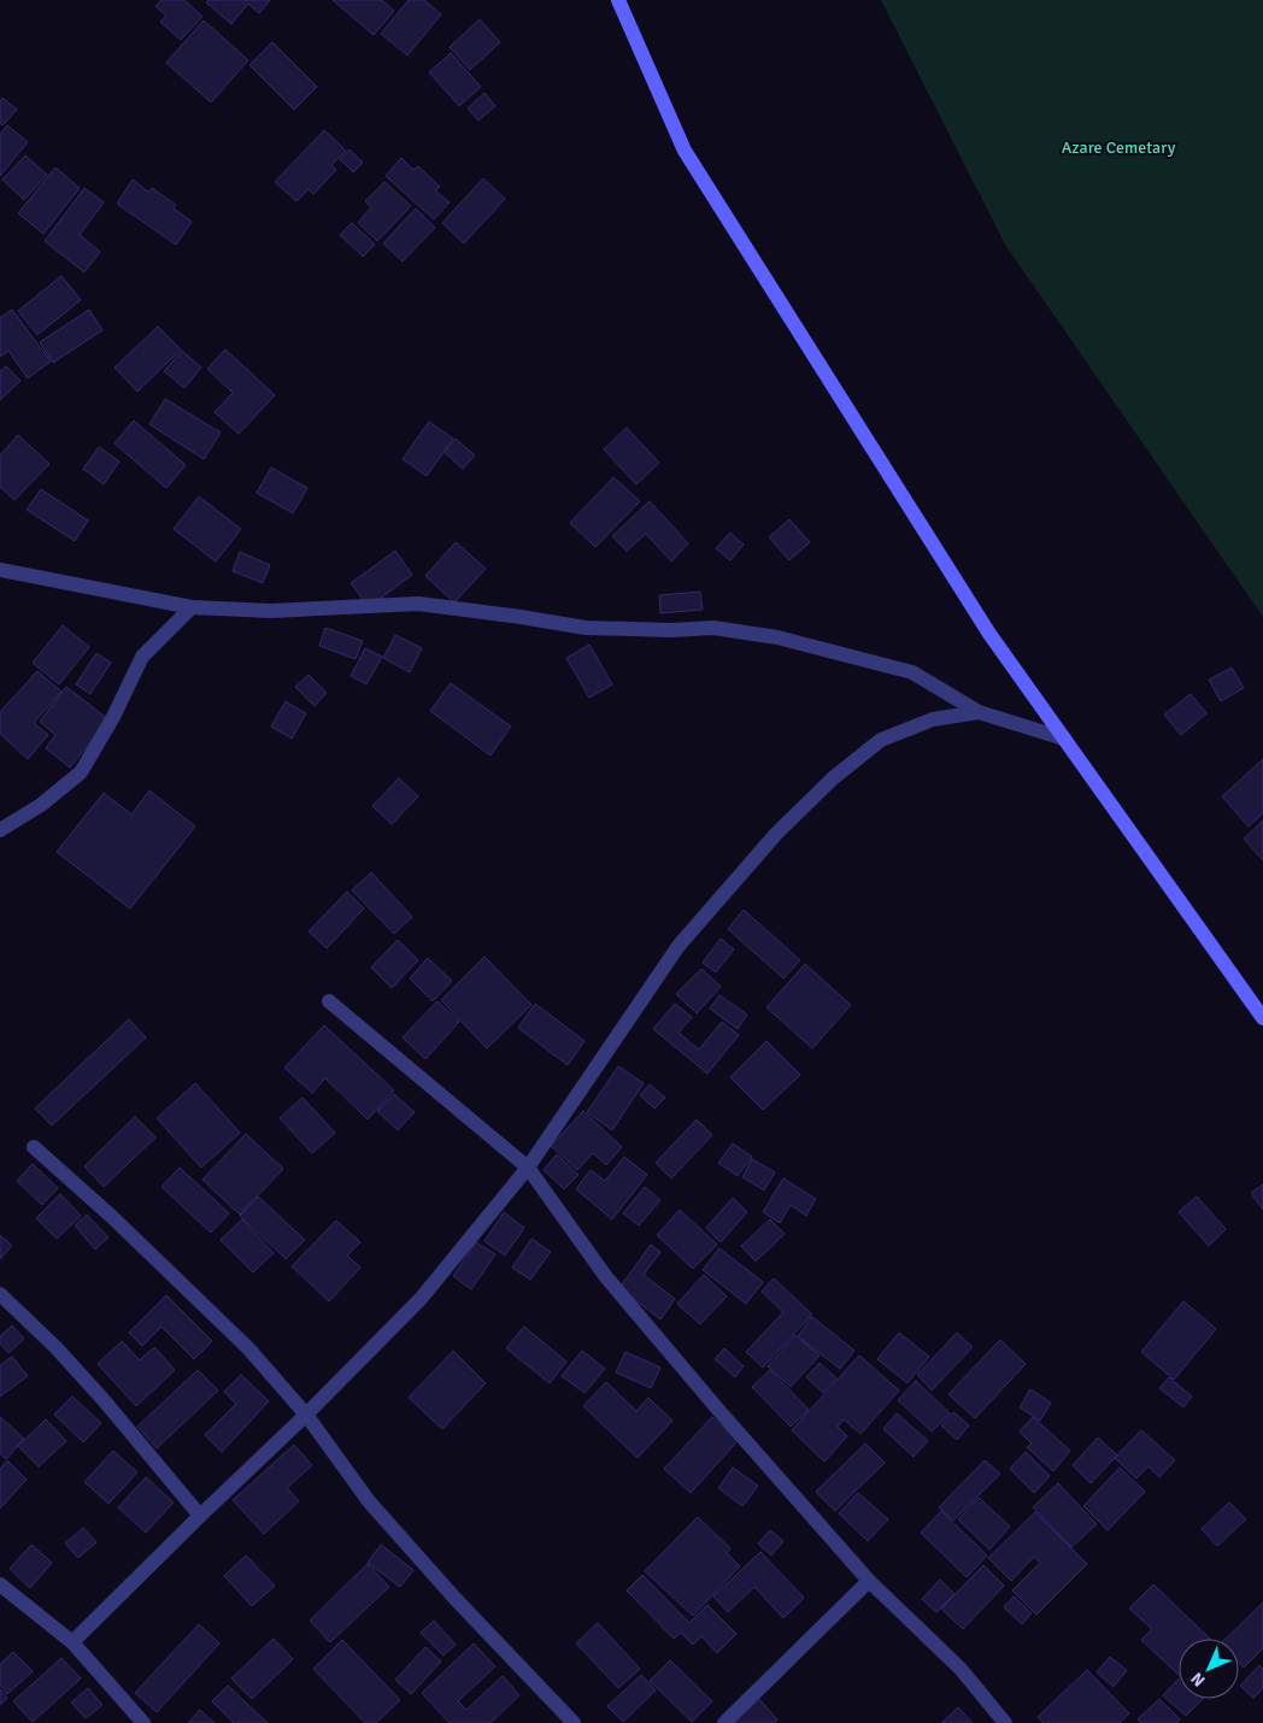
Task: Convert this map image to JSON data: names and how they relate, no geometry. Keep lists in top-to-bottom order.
{
  "parks": ["Azare Cemetary"],
  "north": "bottom left"
}
